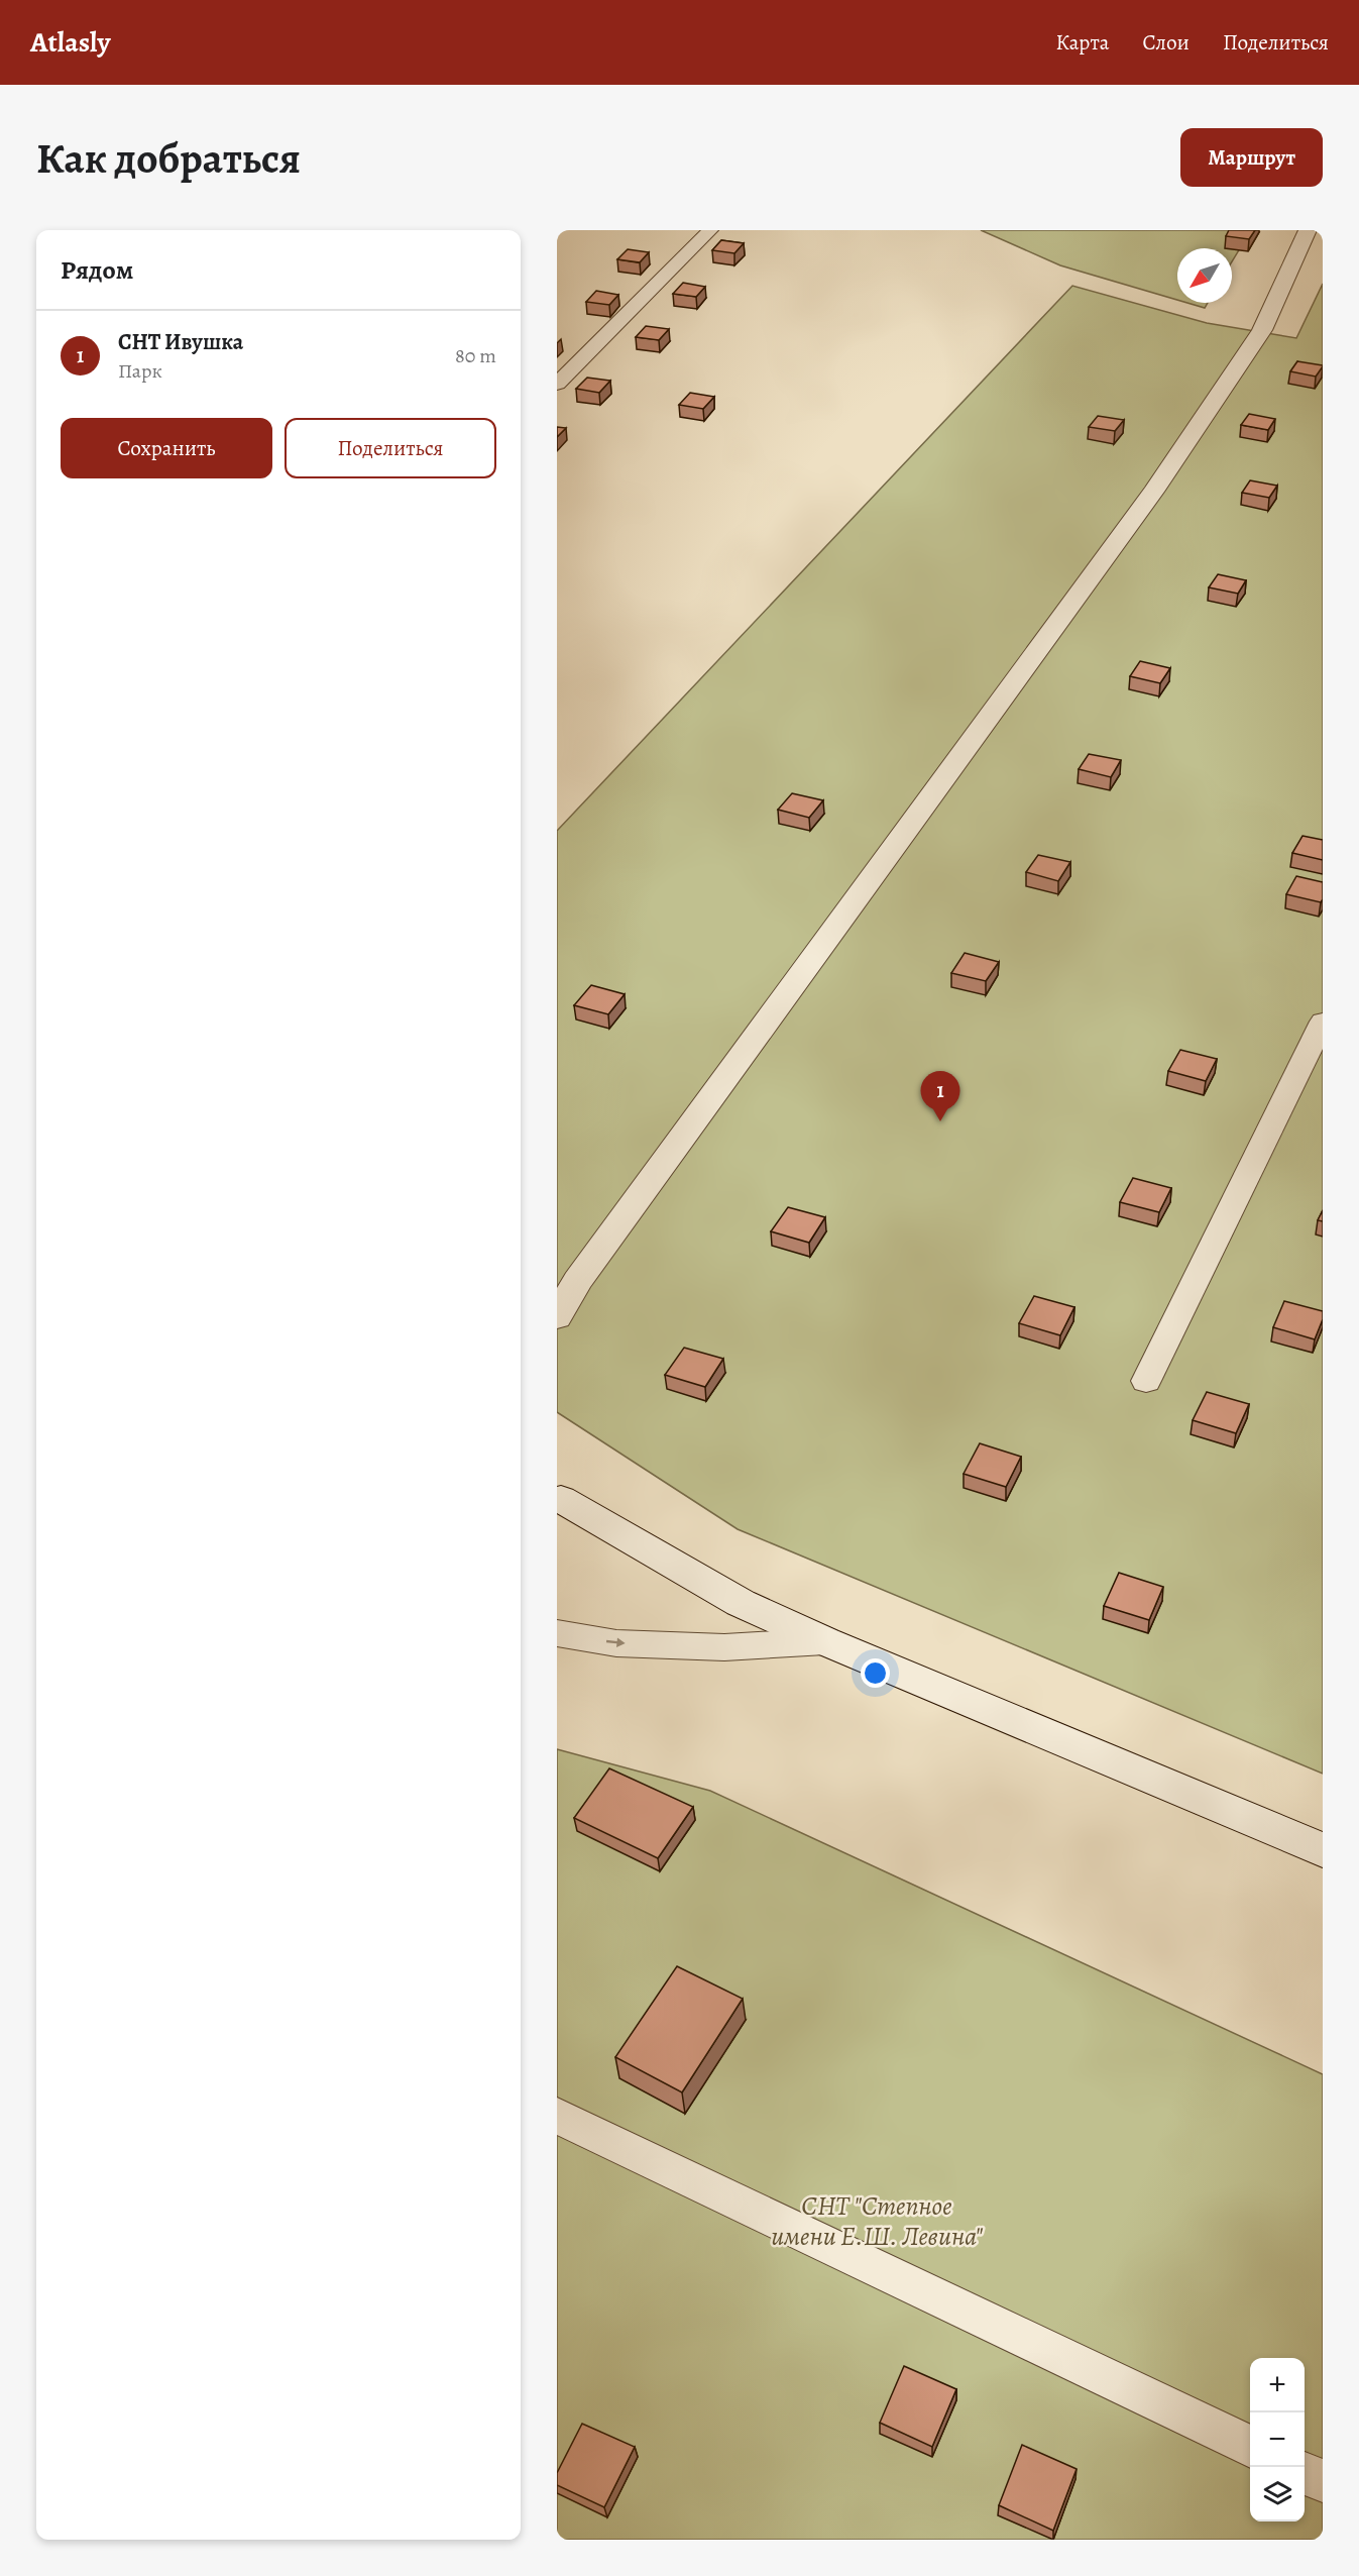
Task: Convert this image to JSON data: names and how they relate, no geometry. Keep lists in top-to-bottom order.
{
  "parks": ["СНТ \"Степное имени Е.Ш. Левина\""],
  "north": "bottom left",
  "page": {
    "header": "Atlasly",
    "nav": ["Карта", "Слои", "Поделиться"],
    "buttons": [
      "Маршрут",
      ["Сохранить", "Поделиться"]
    ],
    "title": "Как добраться",
    "heading": "Рядом",
    "list": [
      {
        "mark": "1",
        "name": "СНТ Ивушка",
        "note": "Парк",
        "value": "80 m"
      }
    ],
    "pins": "1",
    "map_buttons": ["+", "−"]
  }
}
